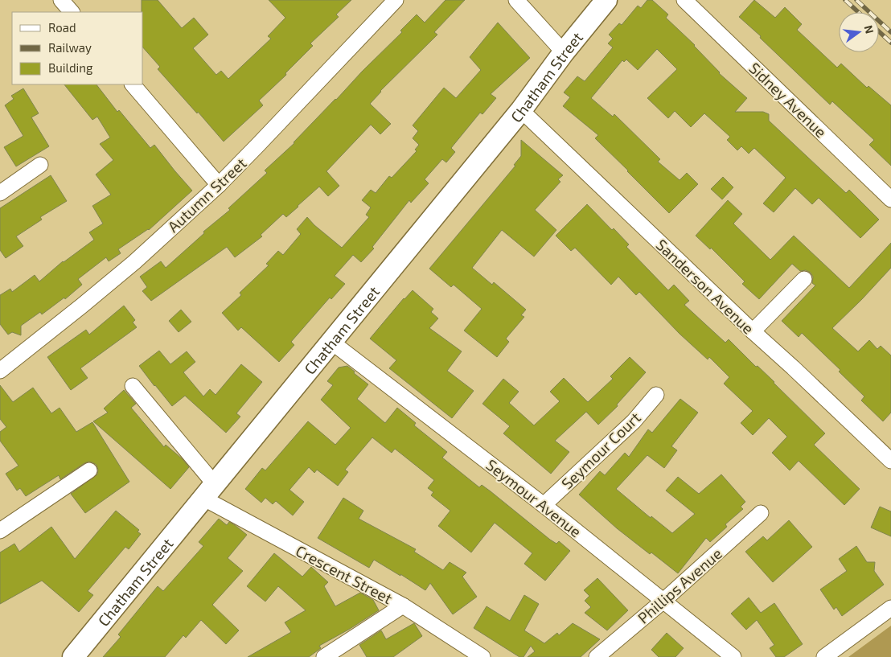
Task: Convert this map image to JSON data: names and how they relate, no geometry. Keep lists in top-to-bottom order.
{
  "streets": {
    "main road": ["Chatham Street"],
    "street": [
      "Sidney Avenue",
      "Autumn Street",
      "Sanderson Avenue",
      "Seymour Court",
      "Seymour Avenue",
      "Crescent Street",
      "Phillips Avenue"
    ]
  },
  "crossings": [
    ["Chatham Street", "Sanderson Avenue"],
    ["Chatham Street", "Seymour Avenue"],
    ["Chatham Street", "Crescent Street"],
    ["Seymour Court", "Seymour Avenue"],
    ["Seymour Avenue", "Phillips Avenue"]
  ],
  "legend": ["Road", "Railway", "Building"],
  "north": "right"
}
